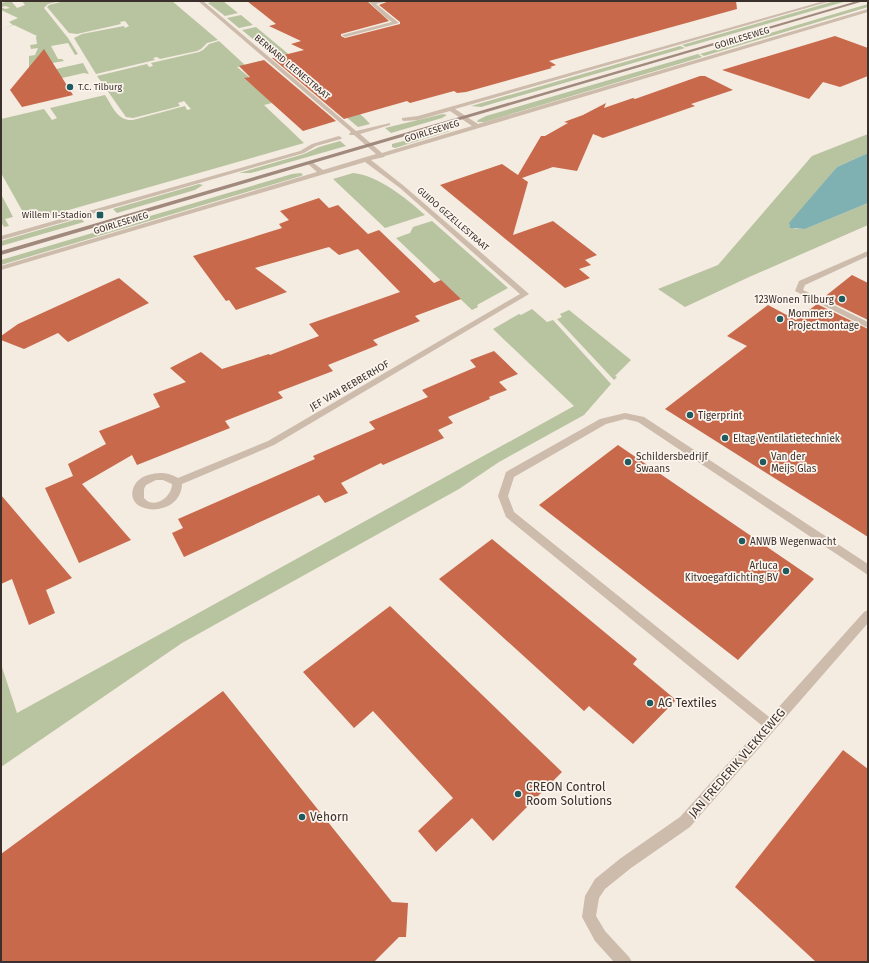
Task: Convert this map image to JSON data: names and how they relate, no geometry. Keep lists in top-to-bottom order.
{
  "streets": {
    "street": [
      "GOIRLESEWEG",
      "BERNARD LEENESTRAAT",
      "GUIDO GEZELLESTRAAT",
      "JEF VAN BEBBERHOF",
      "JAN FREDERIK VLEKKEWEG"
    ]
  },
  "crossings": [
    ["GOIRLESEWEG", "BERNARD LEENESTRAAT"],
    ["GOIRLESEWEG", "GUIDO GEZELLESTRAAT"],
    ["GUIDO GEZELLESTRAAT", "JEF VAN BEBBERHOF"]
  ],
  "places": {
    "other": [
      "T.C. Tilburg",
      "123Wonen Tilburg",
      "Mommers Projectmontage",
      "Tigerprint",
      "Eltag Ventilatietechniek",
      "Schildersbedrijf Swaans",
      "Van der Meijs Glas",
      "ANWB Wegenwacht",
      "Arluca Kitvoegafdichting BV",
      "AG Textiles",
      "CREON Control Room Solutions",
      "Vehorn"
    ],
    "transit": ["Willem II-Stadion"]
  }
}
